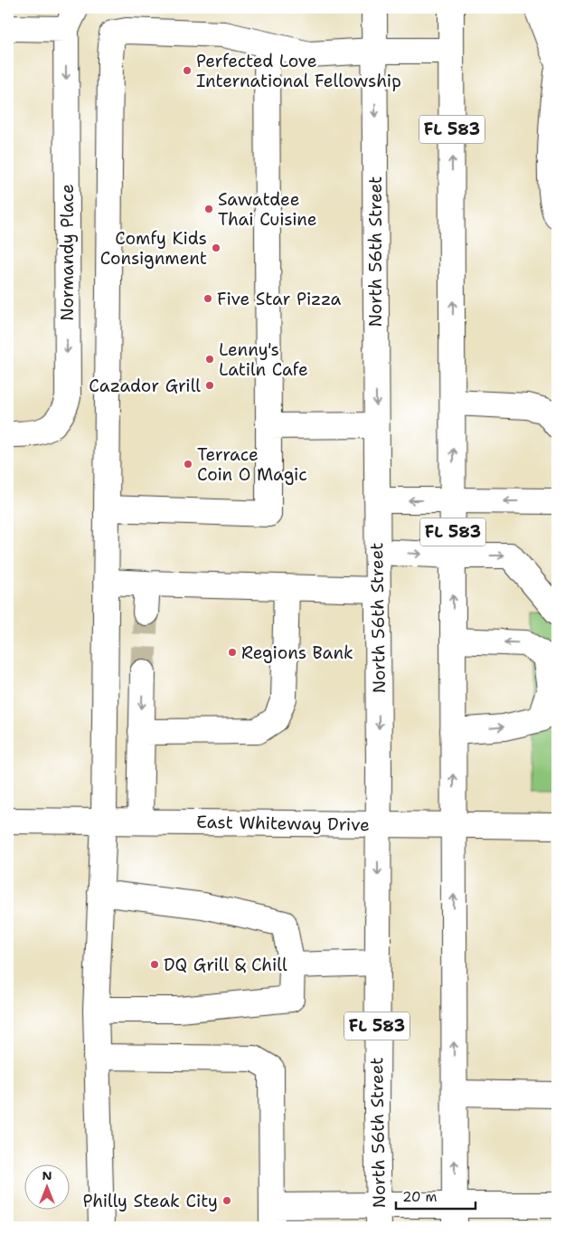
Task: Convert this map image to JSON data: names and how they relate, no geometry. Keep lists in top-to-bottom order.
{
  "streets": {
    "main road": [
      "FL 583",
      "North 56th Street",
      "Normandy Place",
      "East Whiteway Drive"
    ]
  },
  "crossings": [
    ["FL 583", "East Whiteway Drive"],
    ["North 56th Street", "East Whiteway Drive"]
  ],
  "places": [
    "Perfected Love International Fellowship",
    "Sawatdee Thai Cuisine",
    "Comfy Kids Consignment",
    "Five Star Pizza",
    "Lenny's Latiln Cafe",
    "Cazador Grill",
    "Terrace Coin O Magic",
    "Regions Bank",
    "DQ Grill & Chill",
    "Philly Steak City"
  ],
  "scale_bar": "20 m",
  "north": "top"
}
